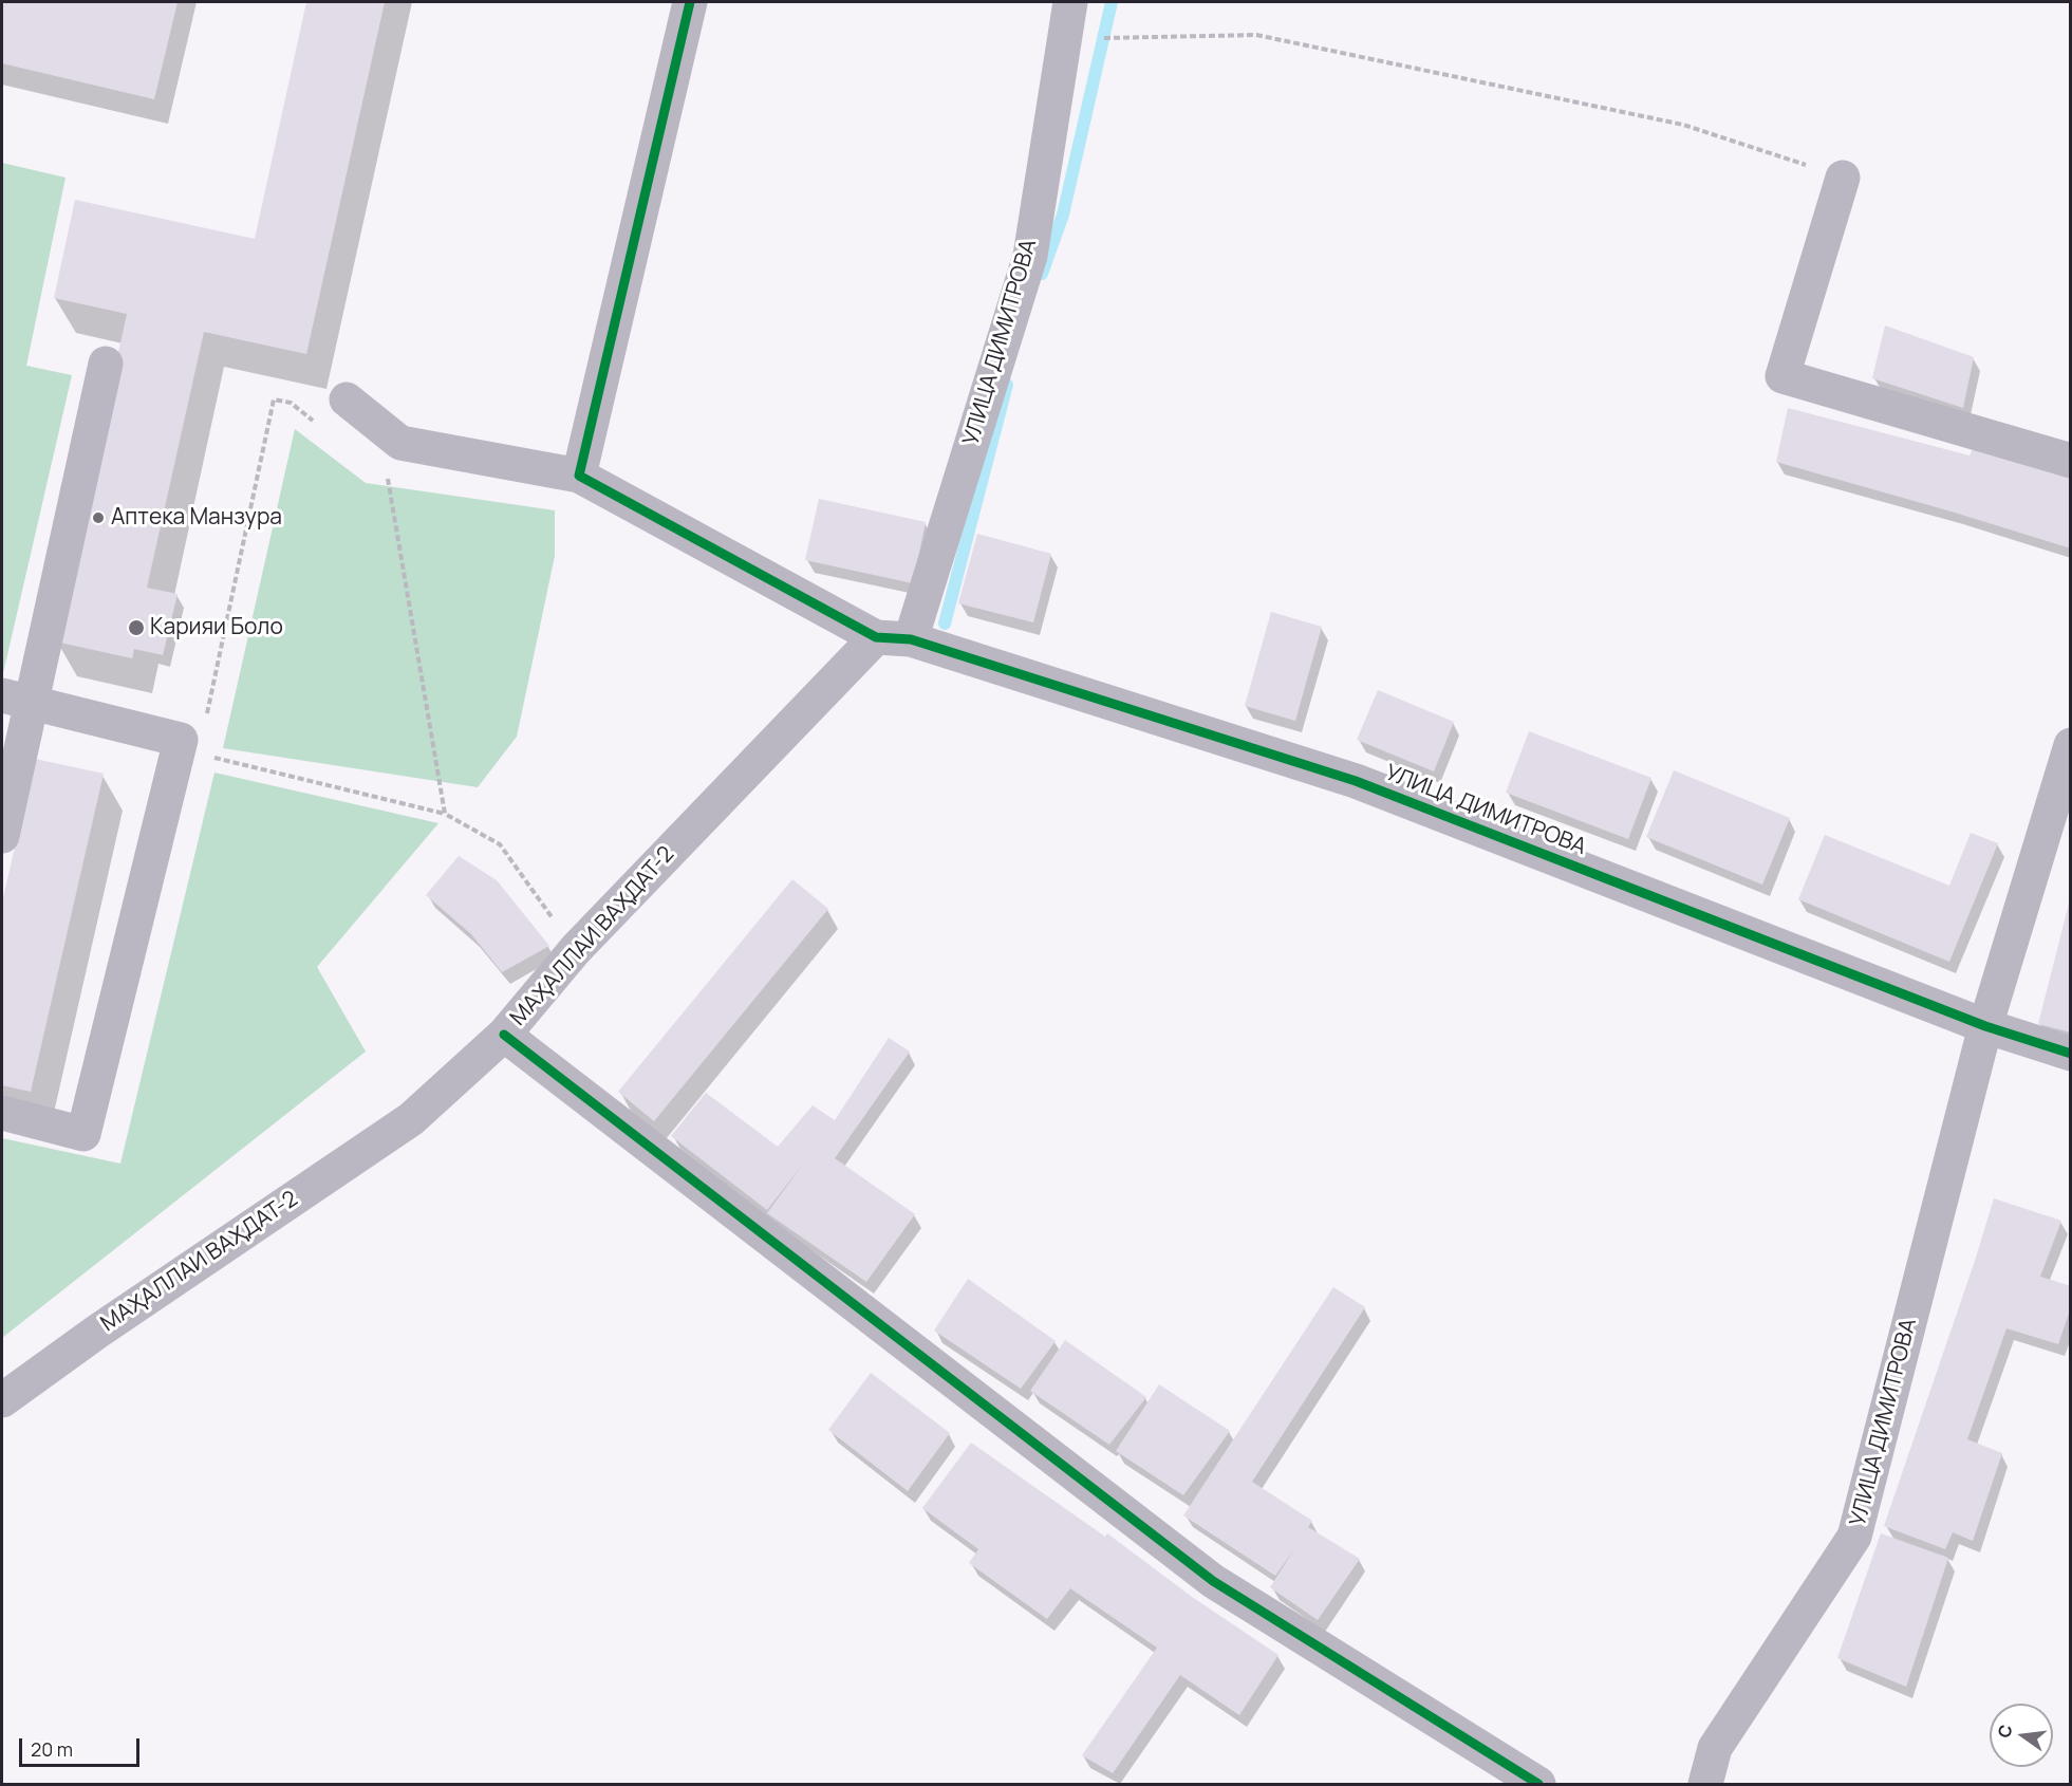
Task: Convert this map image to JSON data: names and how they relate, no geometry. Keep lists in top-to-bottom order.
{
  "streets": {
    "street": ["УЛИЦА ДИМИТРОВА", "МАҲАЛЛАИ ВАҲДАТ-2"]
  },
  "crossings": [
    ["УЛИЦА ДИМИТРОВА", "МАҲАЛЛАИ ВАҲДАТ-2"]
  ],
  "places": ["Аптека Манзура", "Карияи Боло"],
  "scale_bar": "20 m",
  "north": "left"
}
